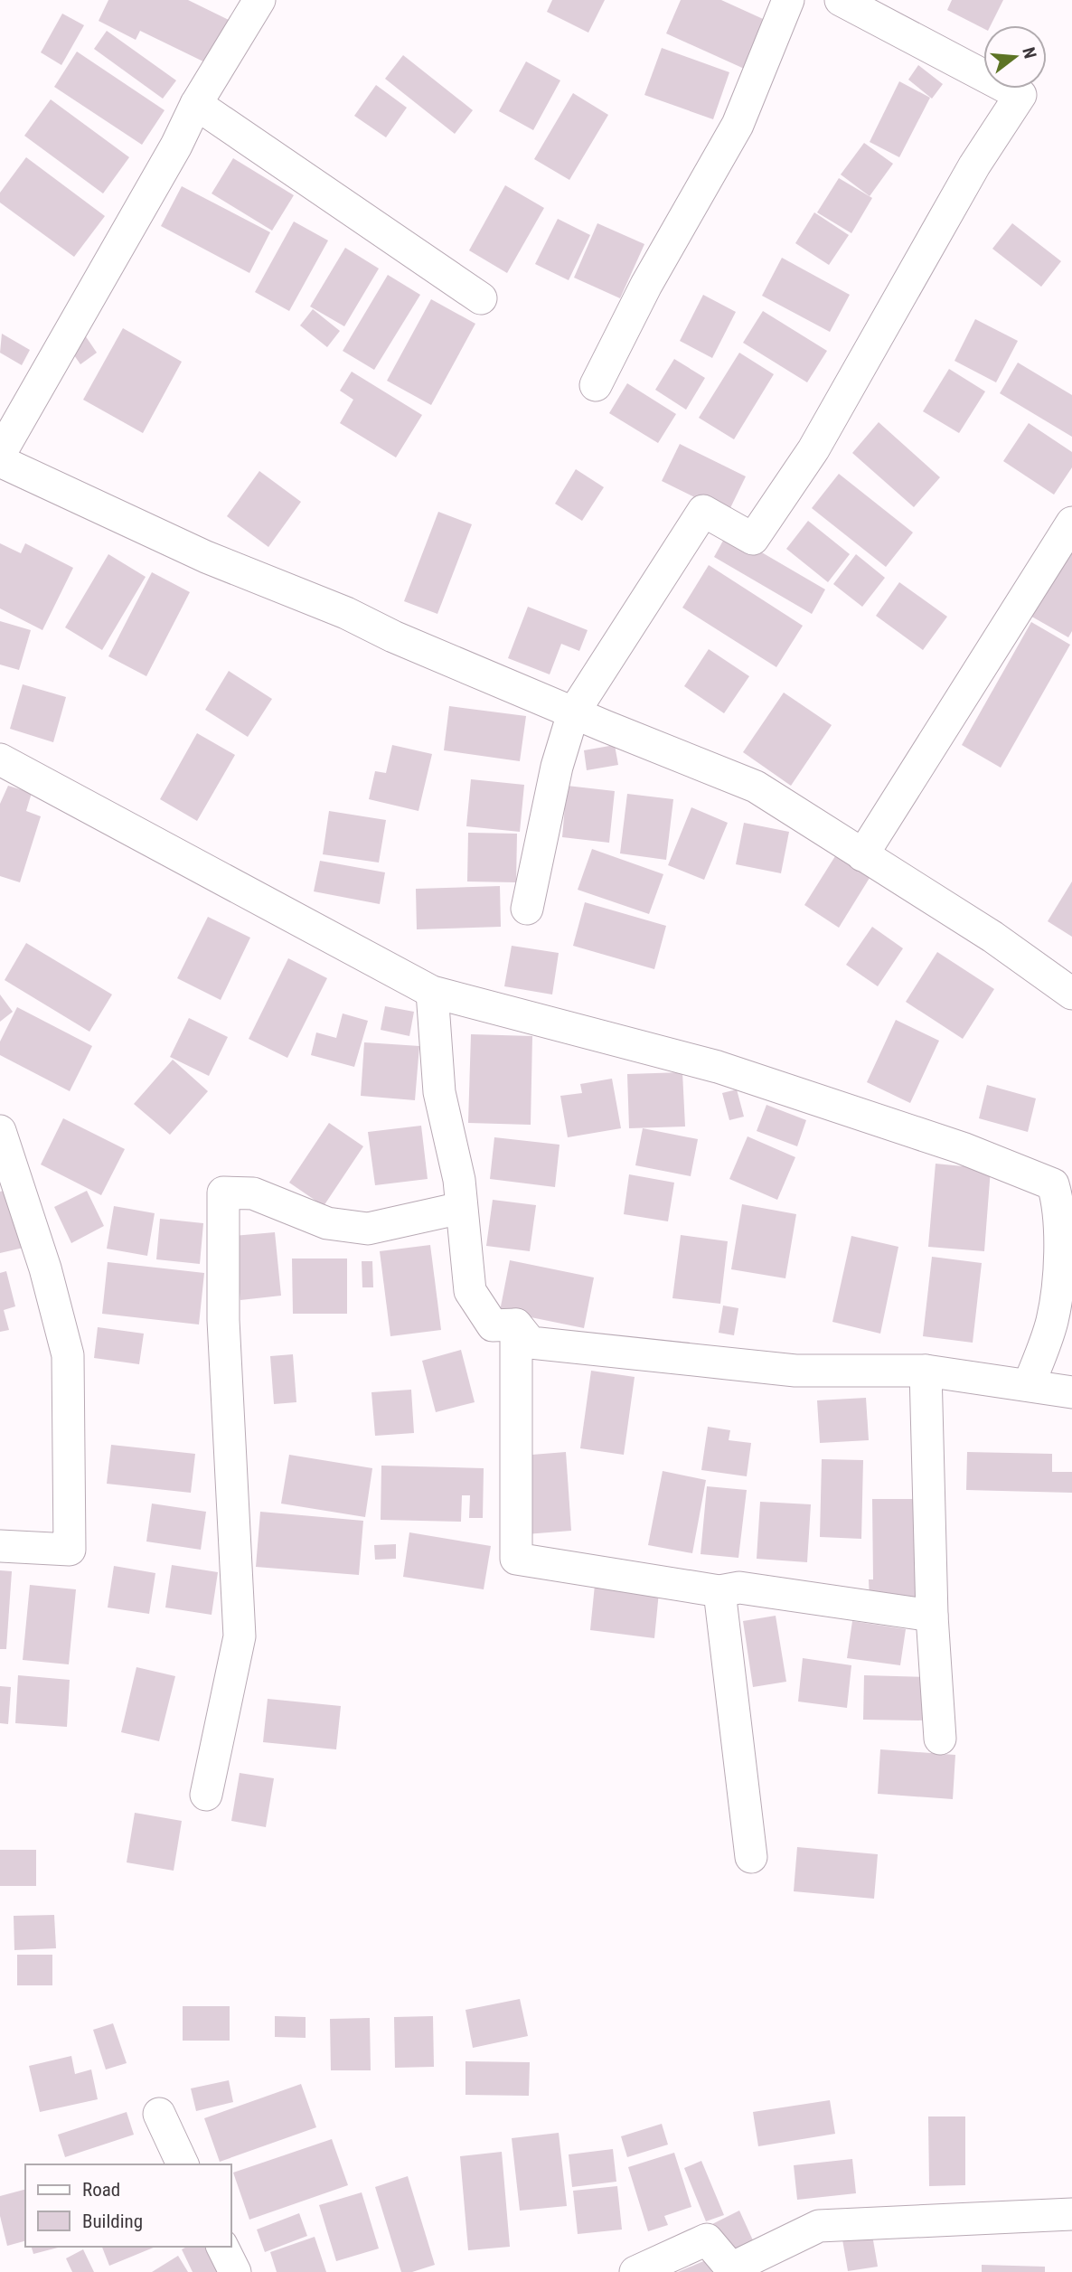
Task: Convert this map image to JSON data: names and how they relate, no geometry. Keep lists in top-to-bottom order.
{
  "legend": ["Road", "Building"],
  "north": "right"
}
